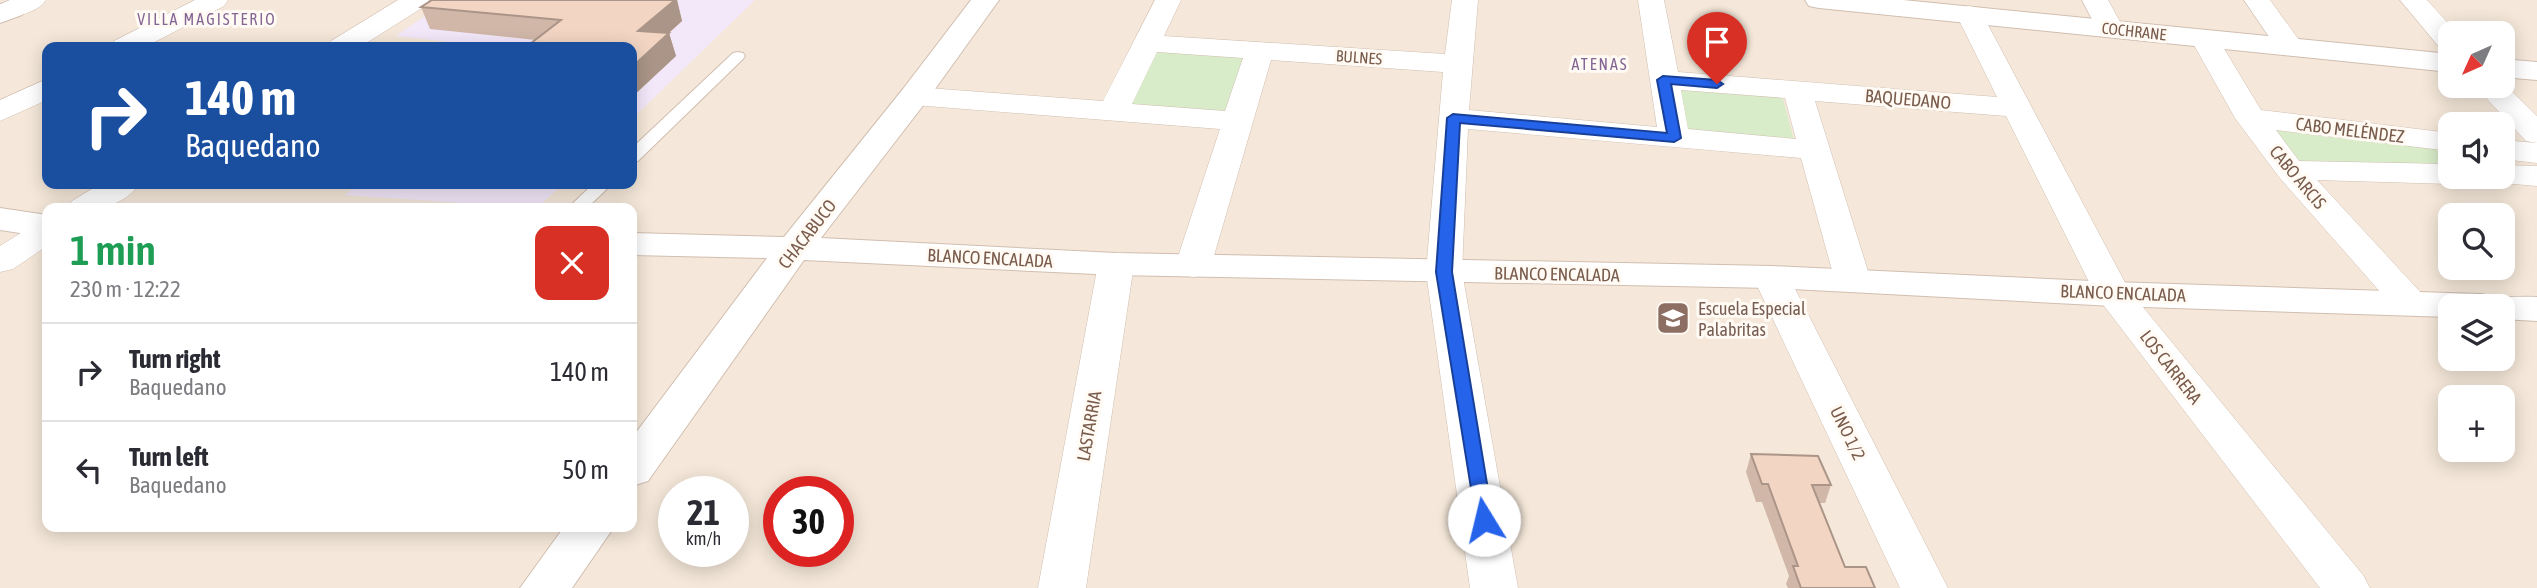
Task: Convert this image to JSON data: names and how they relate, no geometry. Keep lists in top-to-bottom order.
{
  "streets": {
    "street": [
      "COCHRANE",
      "BULNES",
      "BAQUEDANO",
      "CABO MELÉNDEZ",
      "CABO ARCIS",
      "CHACABUCO",
      "BLANCO ENCALADA",
      "LOS CARRERA",
      "LASTARRIA",
      "UNO 1/2"
    ]
  },
  "crossings": [
    ["COCHRANE", "CABO ARCIS"],
    ["COCHRANE", "LOS CARRERA"],
    ["BAQUEDANO", "LOS CARRERA"],
    ["CABO MELÉNDEZ", "CABO ARCIS"],
    ["CABO ARCIS", "BLANCO ENCALADA"],
    ["CHACABUCO", "BLANCO ENCALADA"],
    ["BLANCO ENCALADA", "LOS CARRERA"],
    ["BLANCO ENCALADA", "LASTARRIA"],
    ["BLANCO ENCALADA", "UNO 1/2"]
  ],
  "districts": ["VILLA MAGISTERIO", "ATENAS"],
  "places": {
    "school or university": ["Escuela Especial Palabritas"]
  },
  "north": "bottom left",
  "page": {
    "map_buttons": "+",
    "turn": ["140 m", "Baquedano"],
    "heading": ["1 min", "230 m · 12:22"],
    "list": [
      {
        "name": "Turn right",
        "note": "Baquedano",
        "value": "140 m"
      },
      {
        "name": "Turn left",
        "note": "Baquedano",
        "value": "50 m"
      }
    ],
    "speed": "21 km/h",
    "limit": "30"
  }
}
